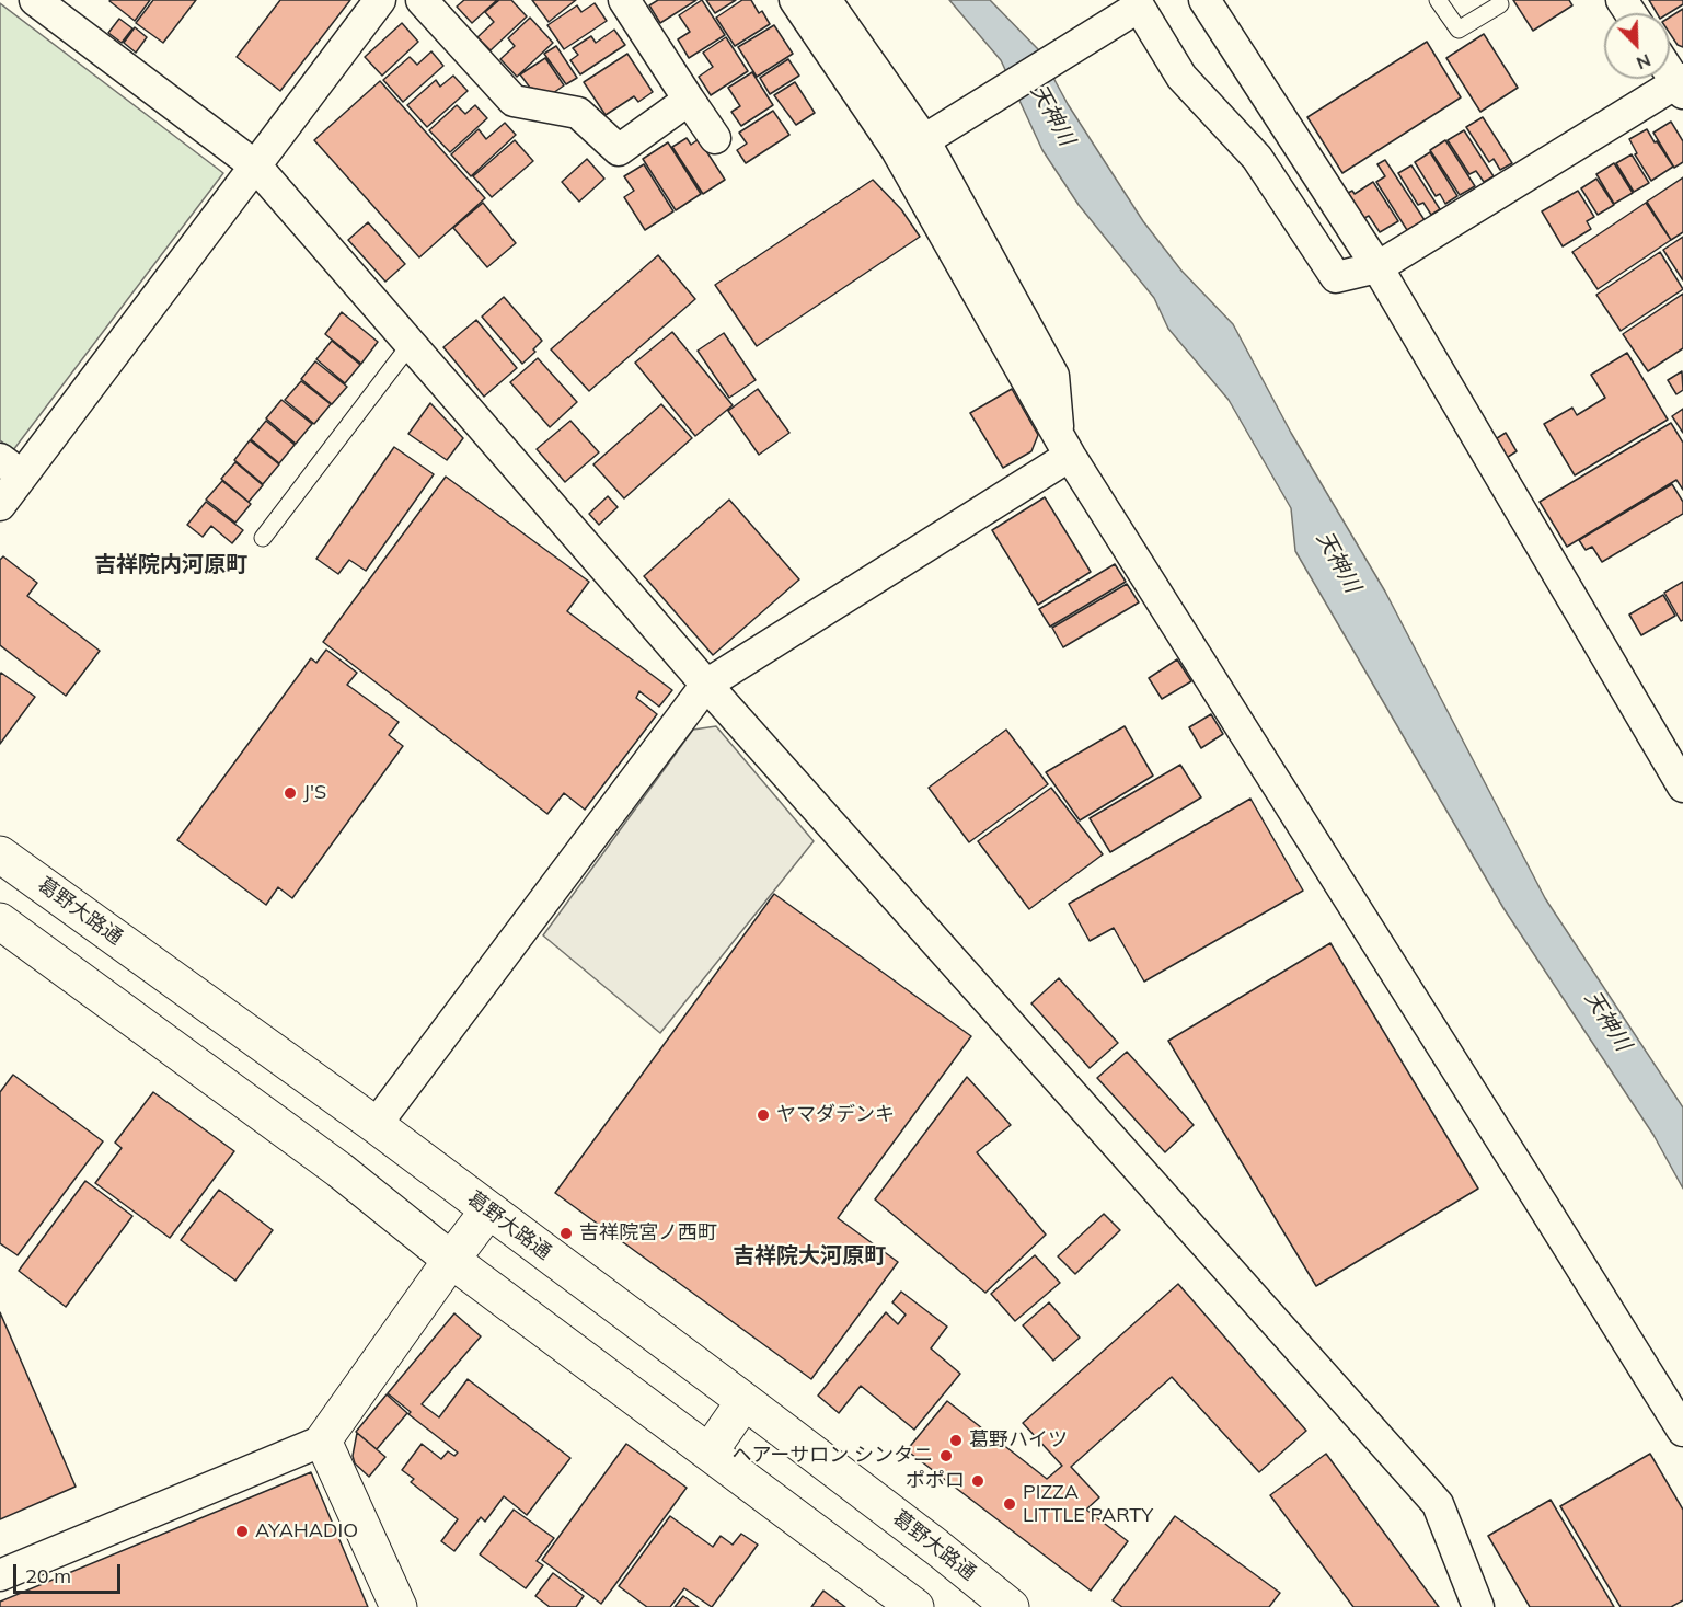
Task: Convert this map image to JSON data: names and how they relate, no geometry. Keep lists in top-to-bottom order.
{
  "streets": {
    "main road": ["葛野大路通"]
  },
  "districts": ["吉祥院内河原町", "吉祥院大河原町"],
  "water": ["天神川"],
  "places": [
    "J'S",
    "ヤマダデンキ",
    "吉祥院宮ノ西町",
    "葛野ハイツ",
    "ヘアーサロン シンタニ",
    "ポポロ",
    "PIZZA LITTLE PARTY",
    "AYAHADIO"
  ],
  "scale_bar": "20 m",
  "north": "bottom right"
}
